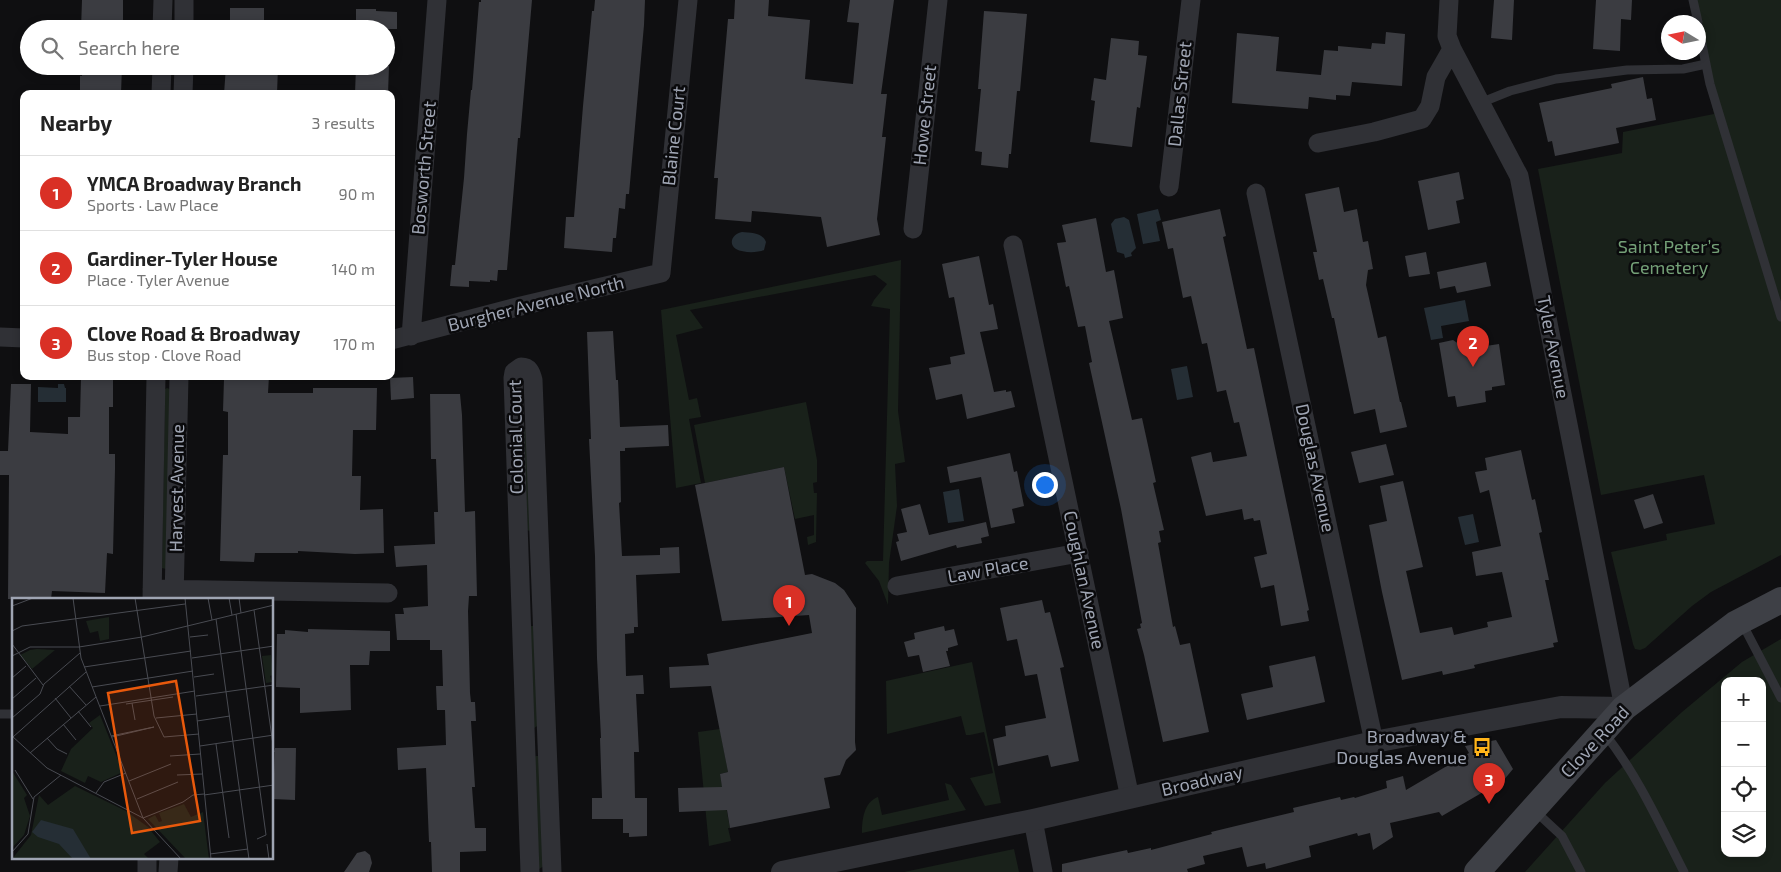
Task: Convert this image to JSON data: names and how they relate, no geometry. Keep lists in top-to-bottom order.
{
  "streets": {
    "main road": ["Clove Road"],
    "street": [
      "Dallas Street",
      "Howe Street",
      "Blaine Court",
      "Bosworth Street",
      "Burgher Avenue North",
      "Tyler Avenue",
      "Colonial Court",
      "Douglas Avenue",
      "Harvest Avenue",
      "Law Place",
      "Coughlan Avenue",
      "Broadway"
    ]
  },
  "crossings": [
    ["Blaine Court", "Burgher Avenue North"],
    ["Bosworth Street", "Burgher Avenue North"],
    ["Tyler Avenue", "Clove Road"],
    ["Tyler Avenue", "Broadway"],
    ["Douglas Avenue", "Broadway"],
    ["Law Place", "Coughlan Avenue"],
    ["Coughlan Avenue", "Broadway"],
    ["Clove Road", "Broadway"]
  ],
  "parks": ["Saint Peter’s Cemetery"],
  "places": {
    "bus stop": ["Broadway & Douglas Avenue"]
  },
  "north": "left",
  "page": {
    "search": "Search here",
    "heading": ["Nearby", "3 results"],
    "list": [
      {
        "mark": "1",
        "name": "YMCA Broadway Branch",
        "note": "Sports · Law Place",
        "value": "90 m"
      },
      {
        "mark": "2",
        "name": "Gardiner-Tyler House",
        "note": "Place · Tyler Avenue",
        "value": "140 m"
      },
      {
        "mark": "3",
        "name": "Clove Road & Broadway",
        "note": "Bus stop · Clove Road",
        "value": "170 m"
      }
    ],
    "pins": ["2", "1", "3"],
    "map_buttons": ["+", "−"]
  }
}
